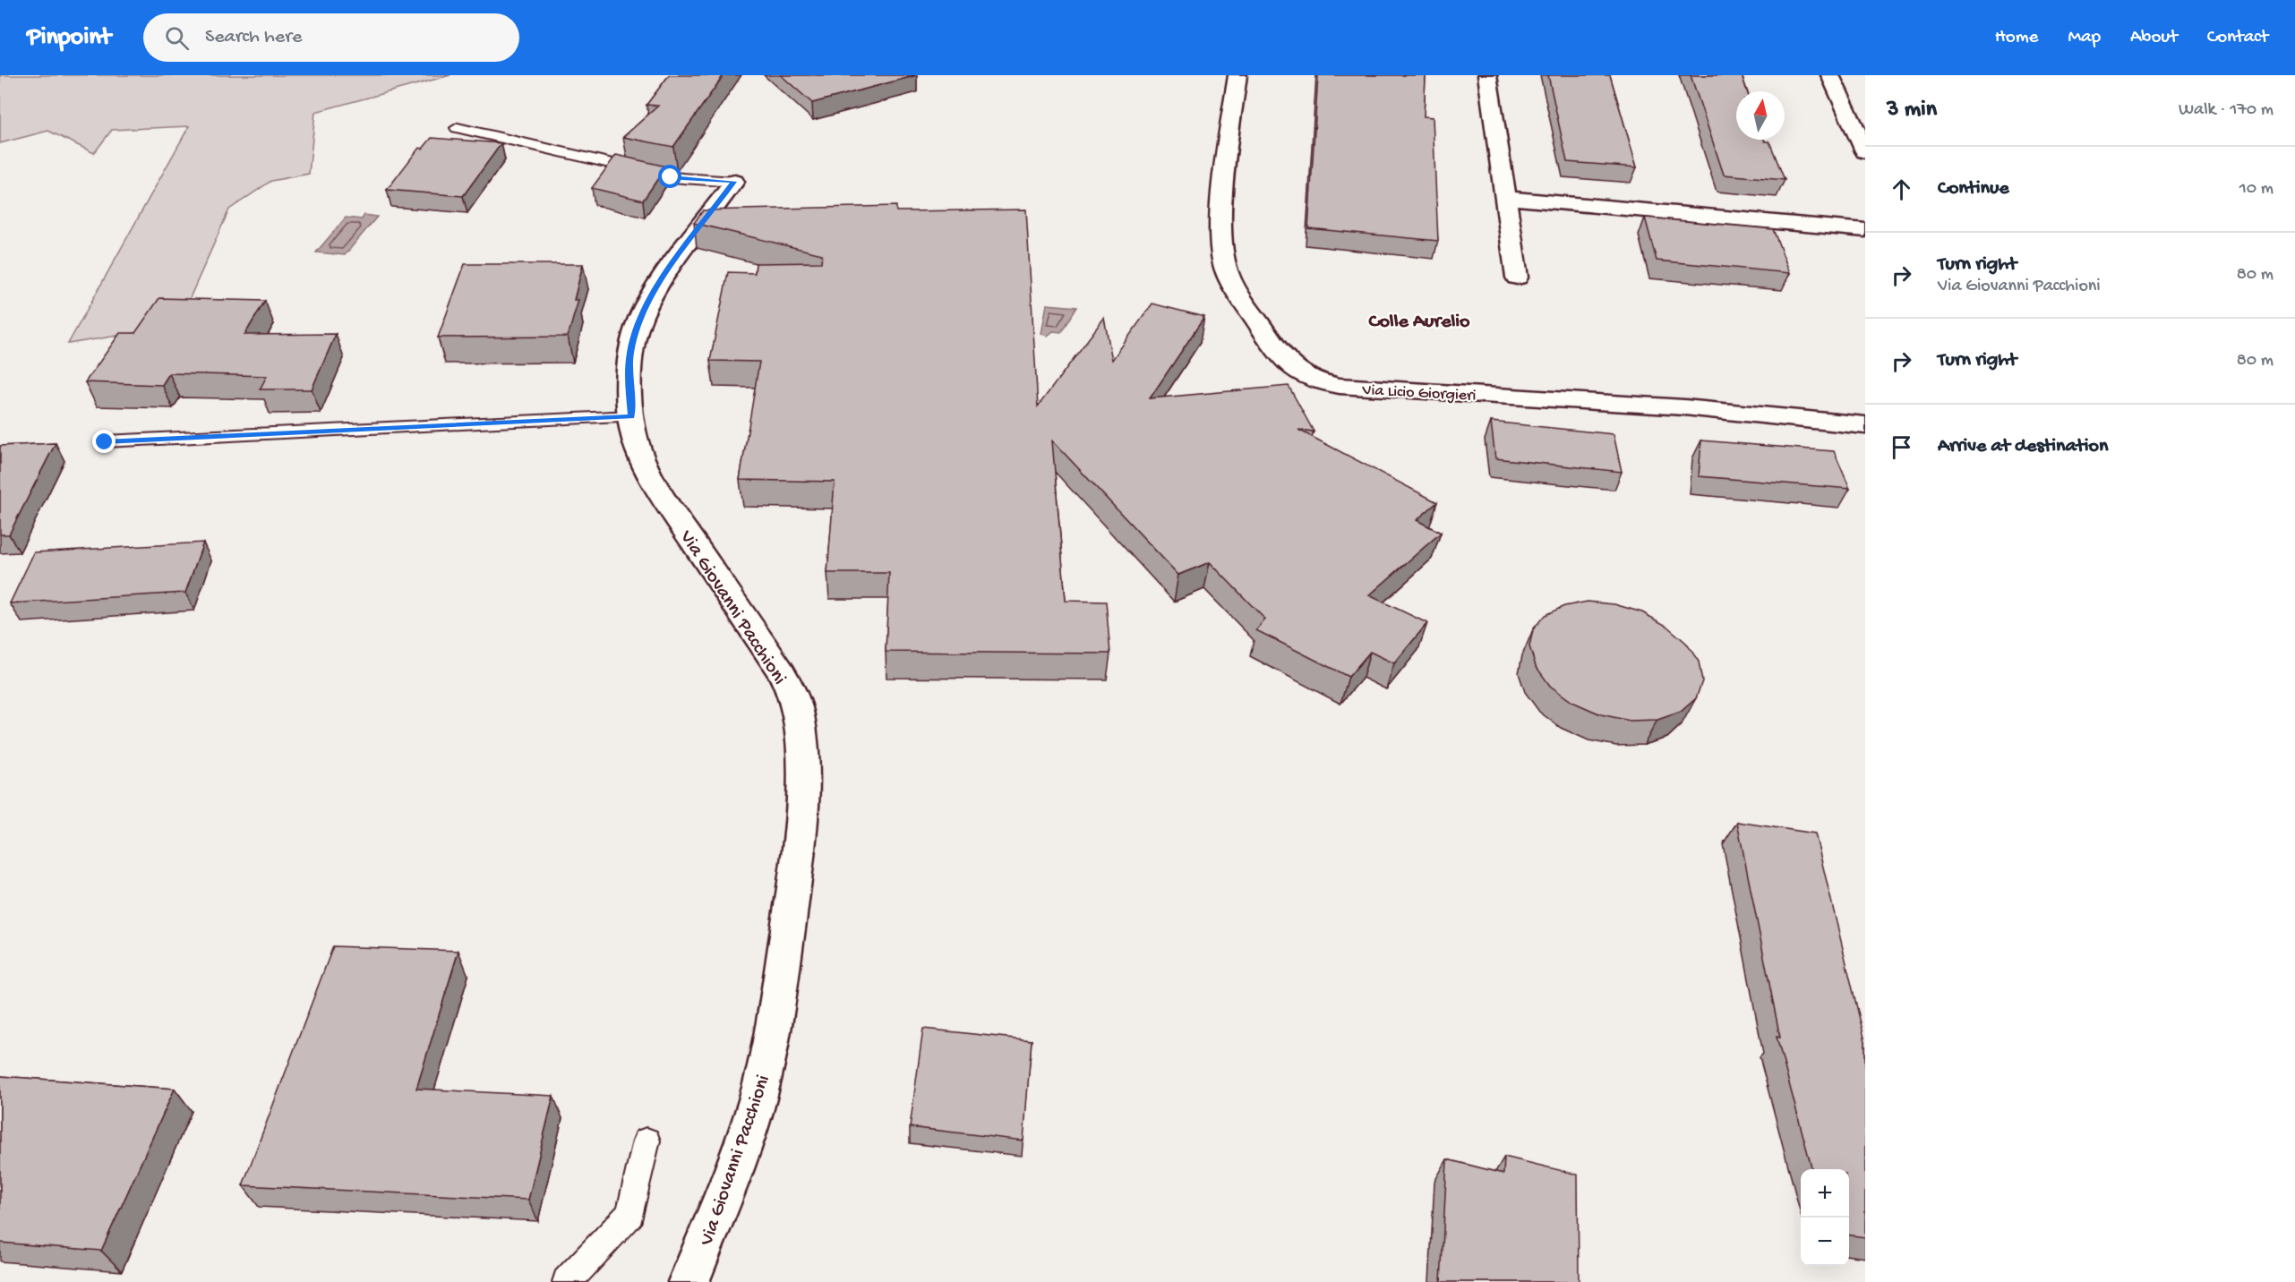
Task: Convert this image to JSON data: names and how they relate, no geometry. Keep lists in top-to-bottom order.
{
  "streets": {
    "street": ["Via Licio Giorgieri", "Via Giovanni Pacchioni"]
  },
  "districts": ["Colle Aurelio"],
  "north": "top",
  "page": {
    "header": "Pinpoint",
    "search": "Search here",
    "nav": [
      "Home",
      "Map",
      "About",
      "Contact"
    ],
    "heading": ["3 min", "Walk · 170 m"],
    "list": [
      ["Continue", "10 m"],
      ["Turn right", "Via Giovanni Pacchioni", "80 m"],
      ["Turn right", "80 m"],
      "Arrive at destination"
    ],
    "map_buttons": ["+", "−"]
  }
}
